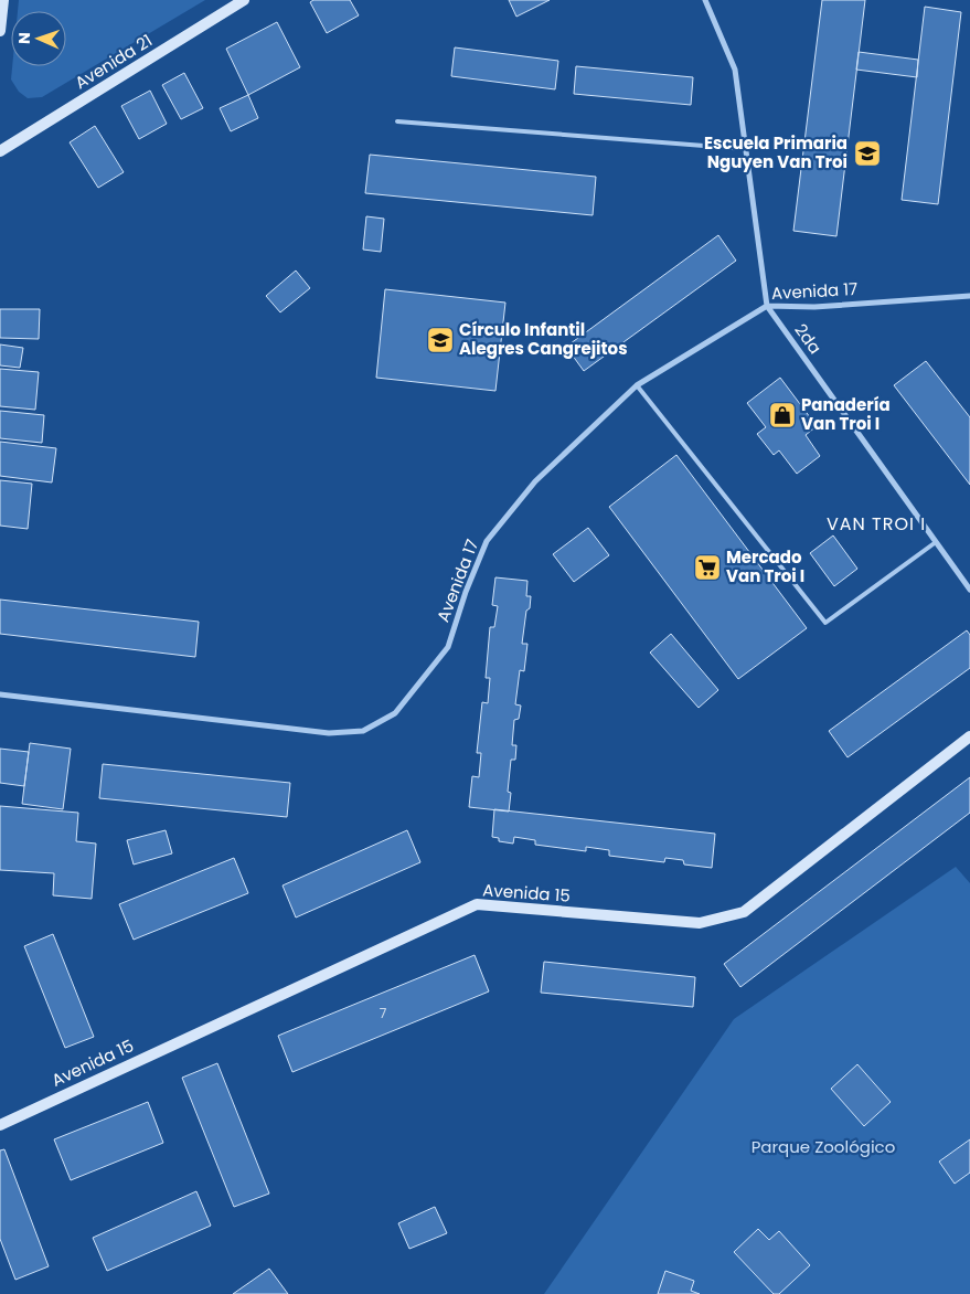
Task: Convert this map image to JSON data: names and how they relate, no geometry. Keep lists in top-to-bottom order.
{
  "streets": {
    "street": [
      "Avenida 21",
      "Avenida 17",
      "2da",
      "Avenida 15"
    ]
  },
  "crossings": [
    ["Avenida 17", "2da"]
  ],
  "districts": ["VAN TROI I"],
  "parks": ["Parque Zoológico"],
  "places": {
    "school or university": ["Escuela Primaria Nguyen Van Troi", "Círculo Infantil Alegres Cangrejitos"],
    "shop": ["Panadería Van Troi I"],
    "supermarket": ["Mercado Van Troi I"]
  },
  "house_numbers": ["7"],
  "north": "left"
}
